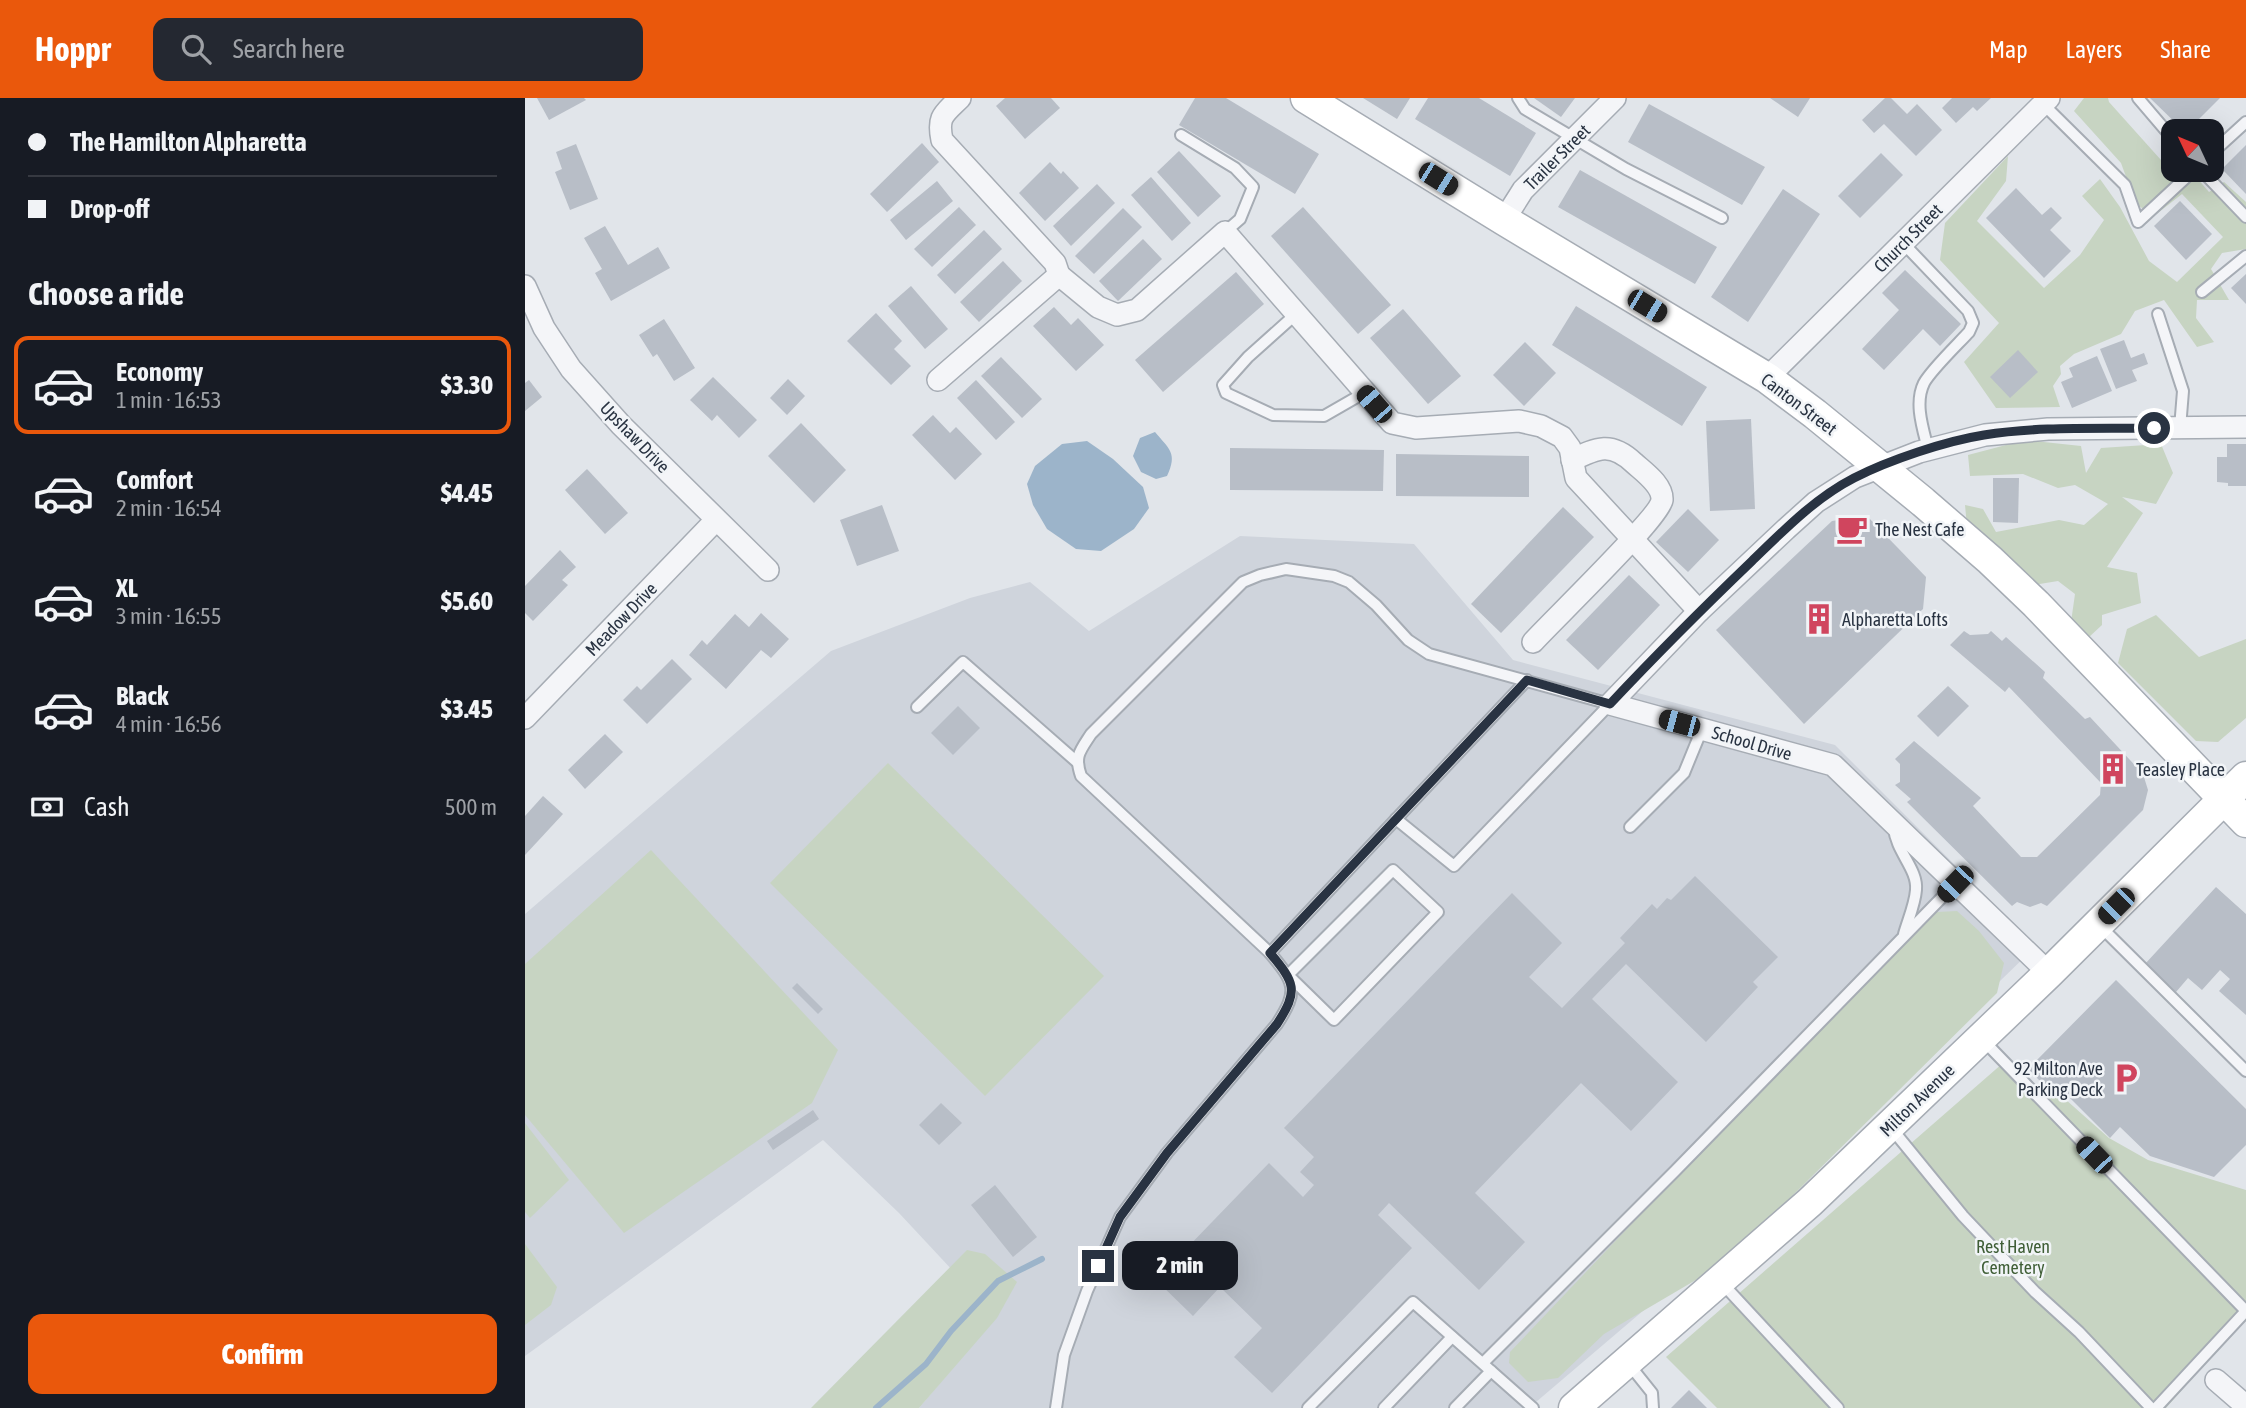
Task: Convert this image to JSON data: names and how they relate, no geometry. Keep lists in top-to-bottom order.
{
  "streets": {
    "street": [
      "Trailer Street",
      "Church Street",
      "Canton Street",
      "Upshaw Drive",
      "Meadow Drive",
      "School Drive",
      "Milton Avenue"
    ]
  },
  "crossings": [
    ["Trailer Street", "Canton Street"],
    ["Church Street", "Canton Street"],
    ["Canton Street", "Milton Avenue"],
    ["Upshaw Drive", "Meadow Drive"],
    ["School Drive", "Milton Avenue"]
  ],
  "parks": ["Rest Haven Cemetery"],
  "places": {
    "cafe": ["The Nest Cafe"],
    "building": ["Alpharetta Lofts", "Teasley Place"],
    "parking": ["92 Milton Ave Parking Deck"]
  },
  "north": "top left",
  "page": {
    "header": "Hoppr",
    "search": "Search here",
    "nav": ["Map", "Layers", "Share"],
    "banner": ["The Hamilton Alpharetta", "Drop-off"],
    "heading": "Choose a ride",
    "list": [
      {
        "name": "Economy",
        "note": "1 min · 16:53",
        "value": "$3.30"
      },
      {
        "name": "Comfort",
        "note": "2 min · 16:54",
        "value": "$4.45"
      },
      {
        "name": "XL",
        "note": "3 min · 16:55",
        "value": "$5.60"
      },
      {
        "name": "Black",
        "note": "4 min · 16:56",
        "value": "$3.45"
      }
    ],
    "pay": ["Cash", "500 m"],
    "bubble": "2 min",
    "buttons": "Confirm"
  }
}
